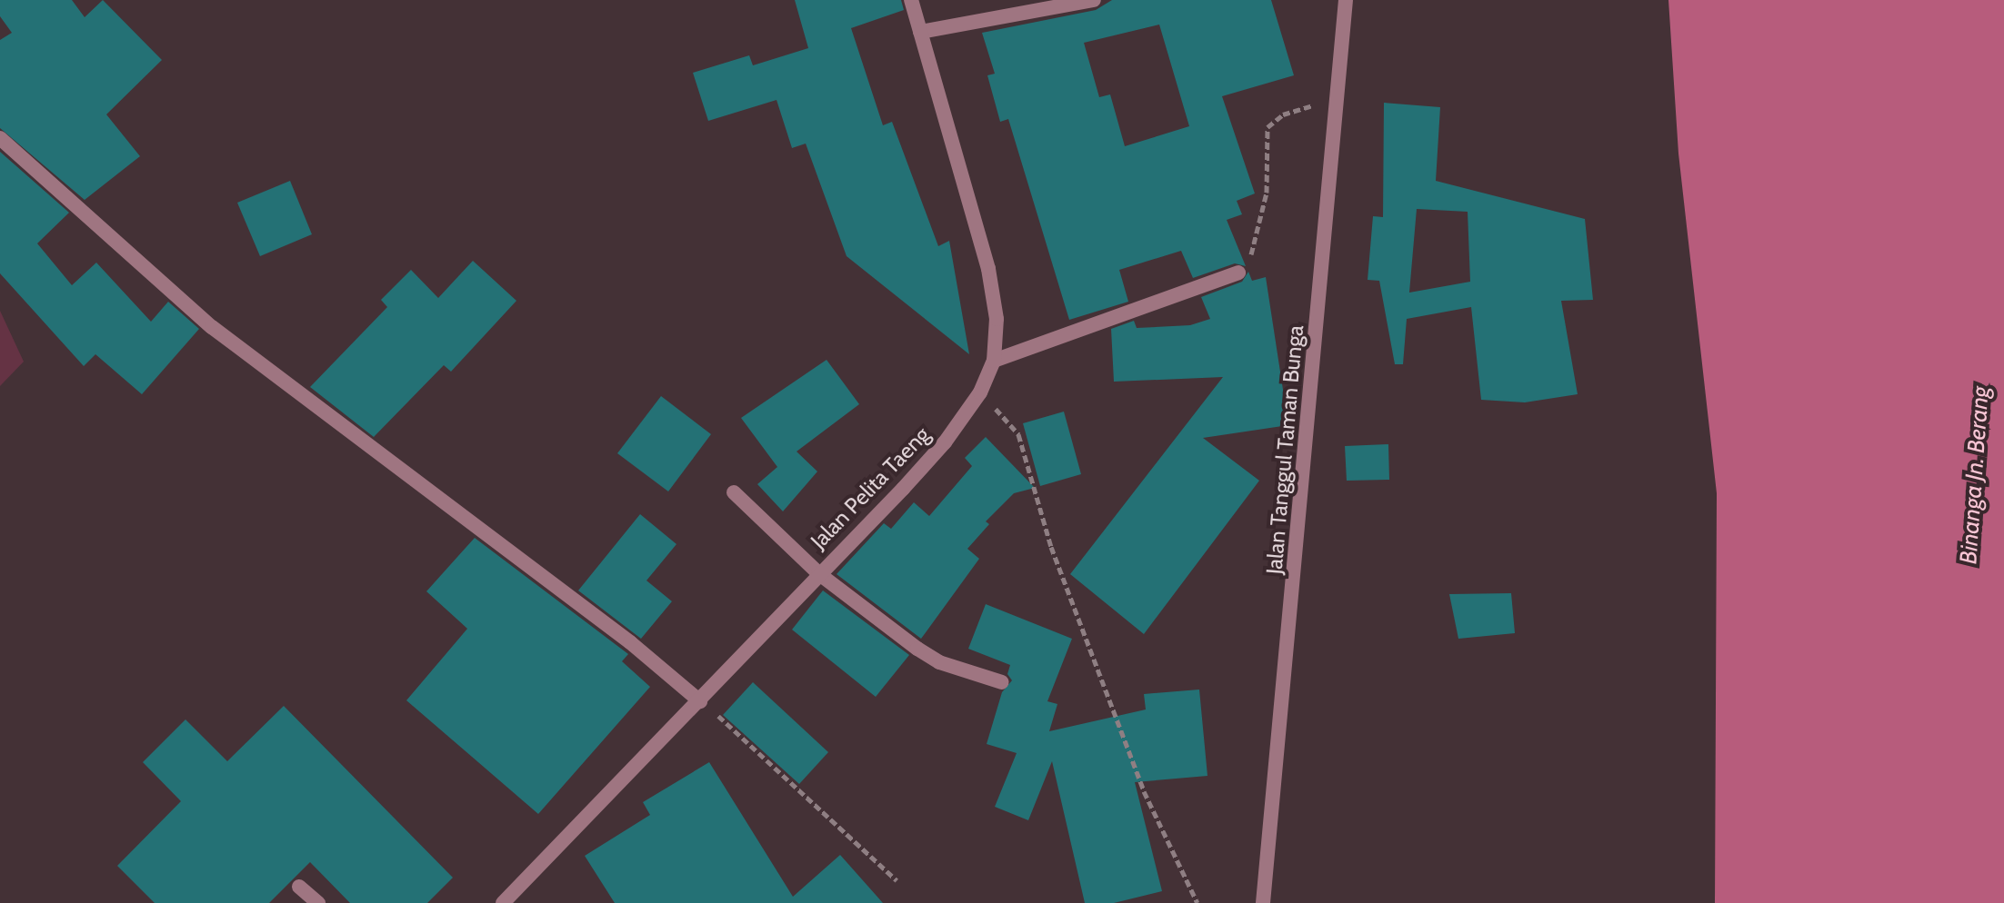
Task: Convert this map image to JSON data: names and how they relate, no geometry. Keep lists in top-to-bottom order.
{
  "streets": {
    "street": ["Jalan Tanggul Taman Bunga", "Jalan Pelita Taeng"]
  },
  "water": ["Binanga Jn. Berang"]
}
